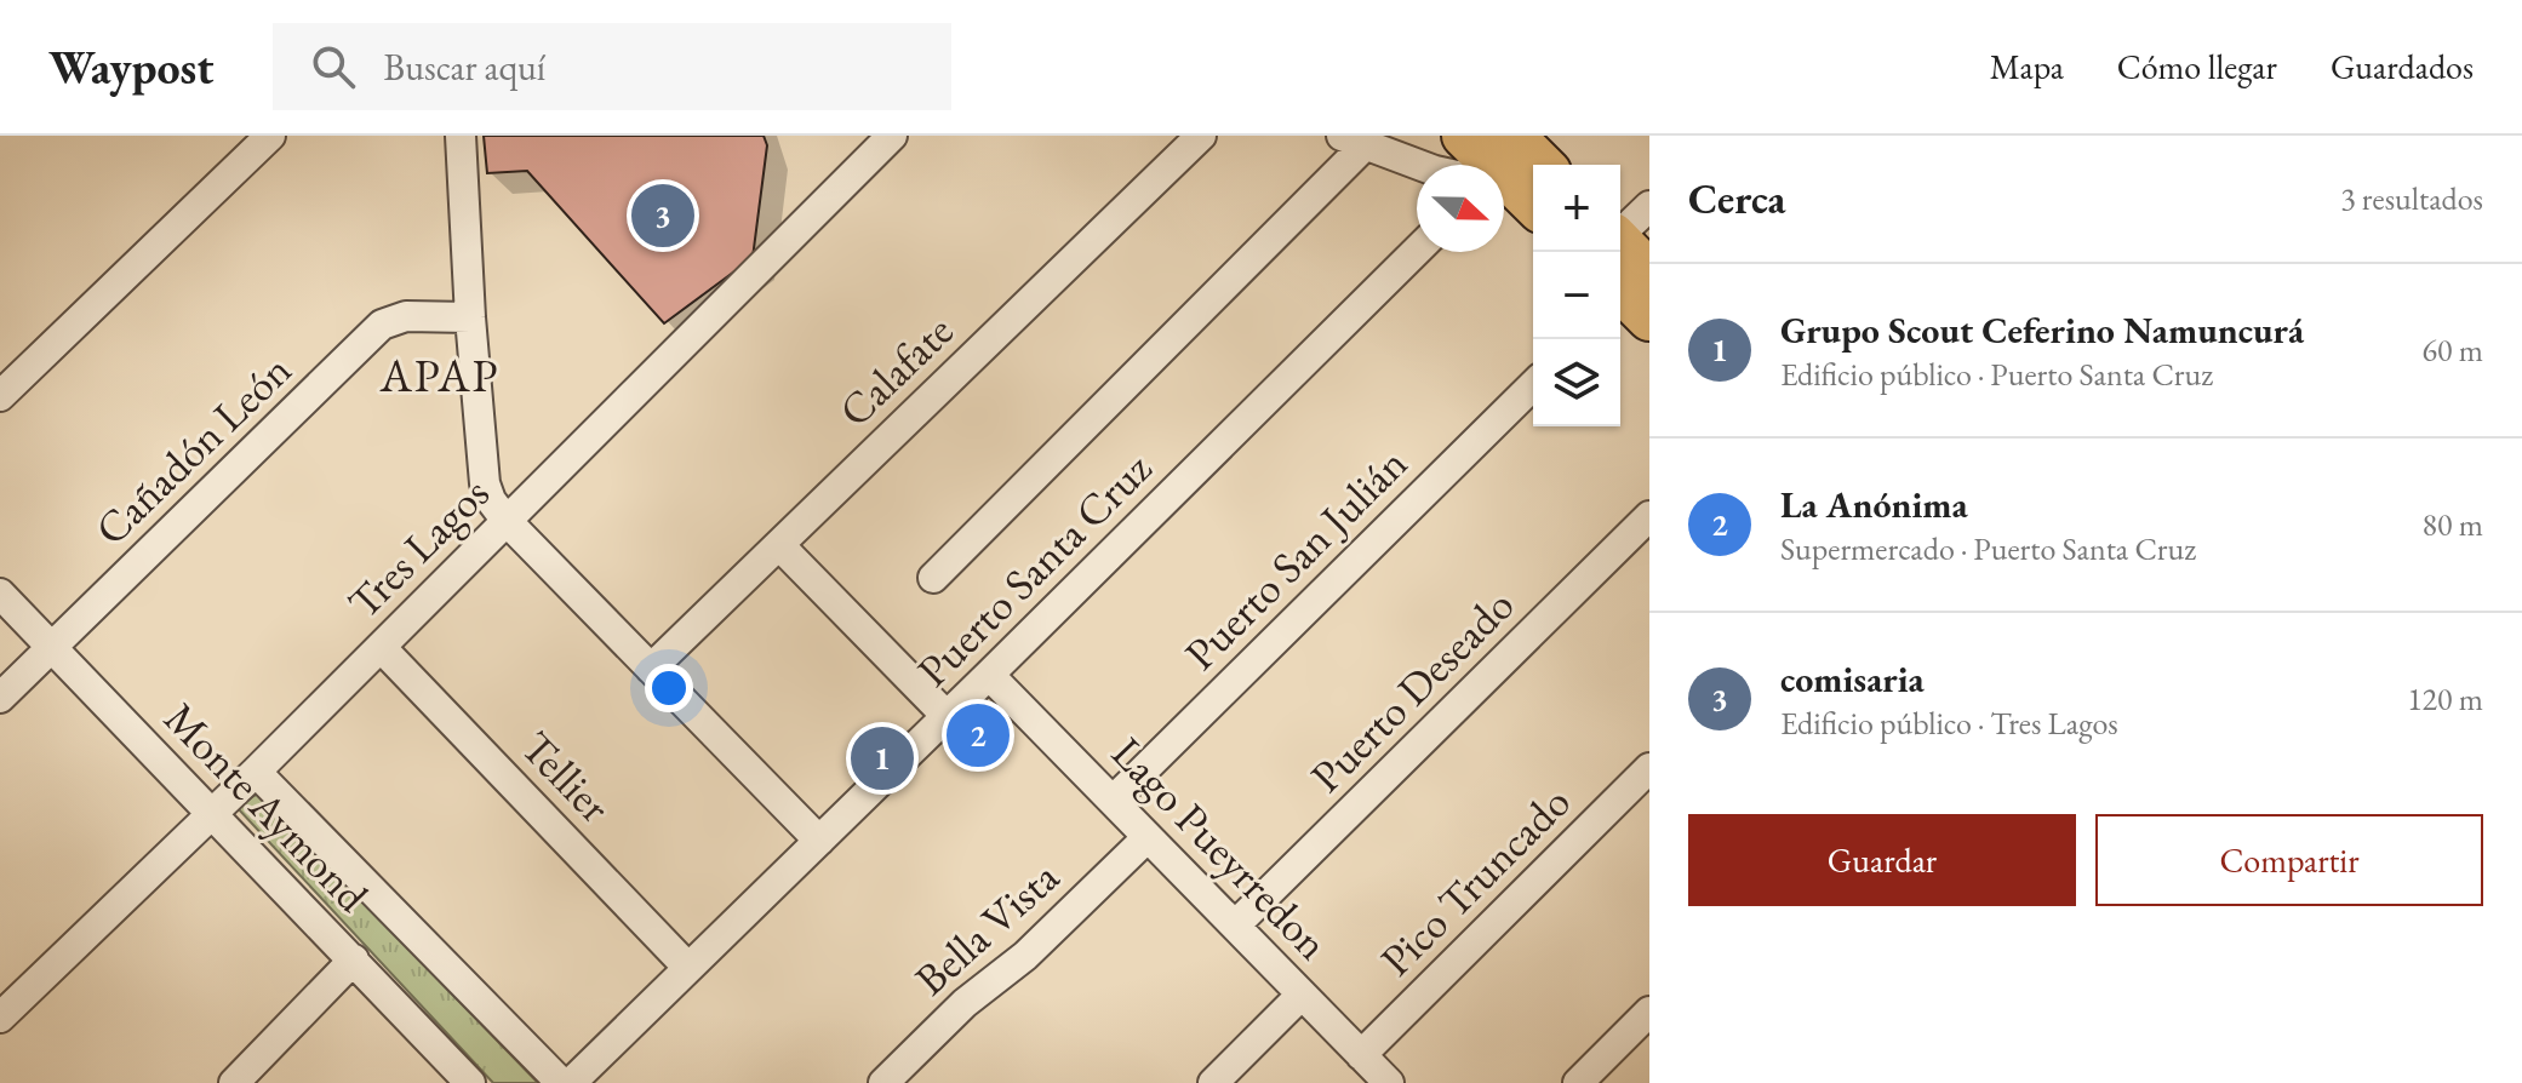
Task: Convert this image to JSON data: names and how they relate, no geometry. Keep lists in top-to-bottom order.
{
  "streets": {
    "street": [
      "Calafate",
      "Cañadón León",
      "Tres Lagos",
      "Puerto San Julián",
      "Puerto Santa Cruz",
      "Puerto Deseado",
      "Tellier",
      "Monte Aymond",
      "Lago Pueyrredon",
      "Pico Truncado",
      "Bella Vista"
    ]
  },
  "crossings": [
    ["Cañadón León", "Monte Aymond"],
    ["Tres Lagos", "Tellier"],
    ["Tres Lagos", "Monte Aymond"],
    ["Puerto San Julián", "Lago Pueyrredon"],
    ["Puerto Santa Cruz", "Tellier"],
    ["Puerto Santa Cruz", "Lago Pueyrredon"],
    ["Puerto Deseado", "Lago Pueyrredon"],
    ["Lago Pueyrredon", "Pico Truncado"],
    ["Lago Pueyrredon", "Bella Vista"]
  ],
  "districts": ["APAP"],
  "north": "right",
  "page": {
    "header": "Waypost",
    "search": "Buscar aquí",
    "nav": ["Mapa", "Cómo llegar", "Guardados"],
    "heading": ["Cerca", "3 resultados"],
    "map_buttons": ["+", "−"],
    "pins": ["3", "2", "1"],
    "list": [
      {
        "mark": "1",
        "name": "Grupo Scout Ceferino Namuncurá",
        "note": "Edificio público · Puerto Santa Cruz",
        "value": "60 m"
      },
      {
        "mark": "2",
        "name": "La Anónima",
        "note": "Supermercado · Puerto Santa Cruz",
        "value": "80 m"
      },
      {
        "mark": "3",
        "name": "comisaria",
        "note": "Edificio público · Tres Lagos",
        "value": "120 m"
      }
    ],
    "buttons": ["Guardar", "Compartir"]
  }
}
